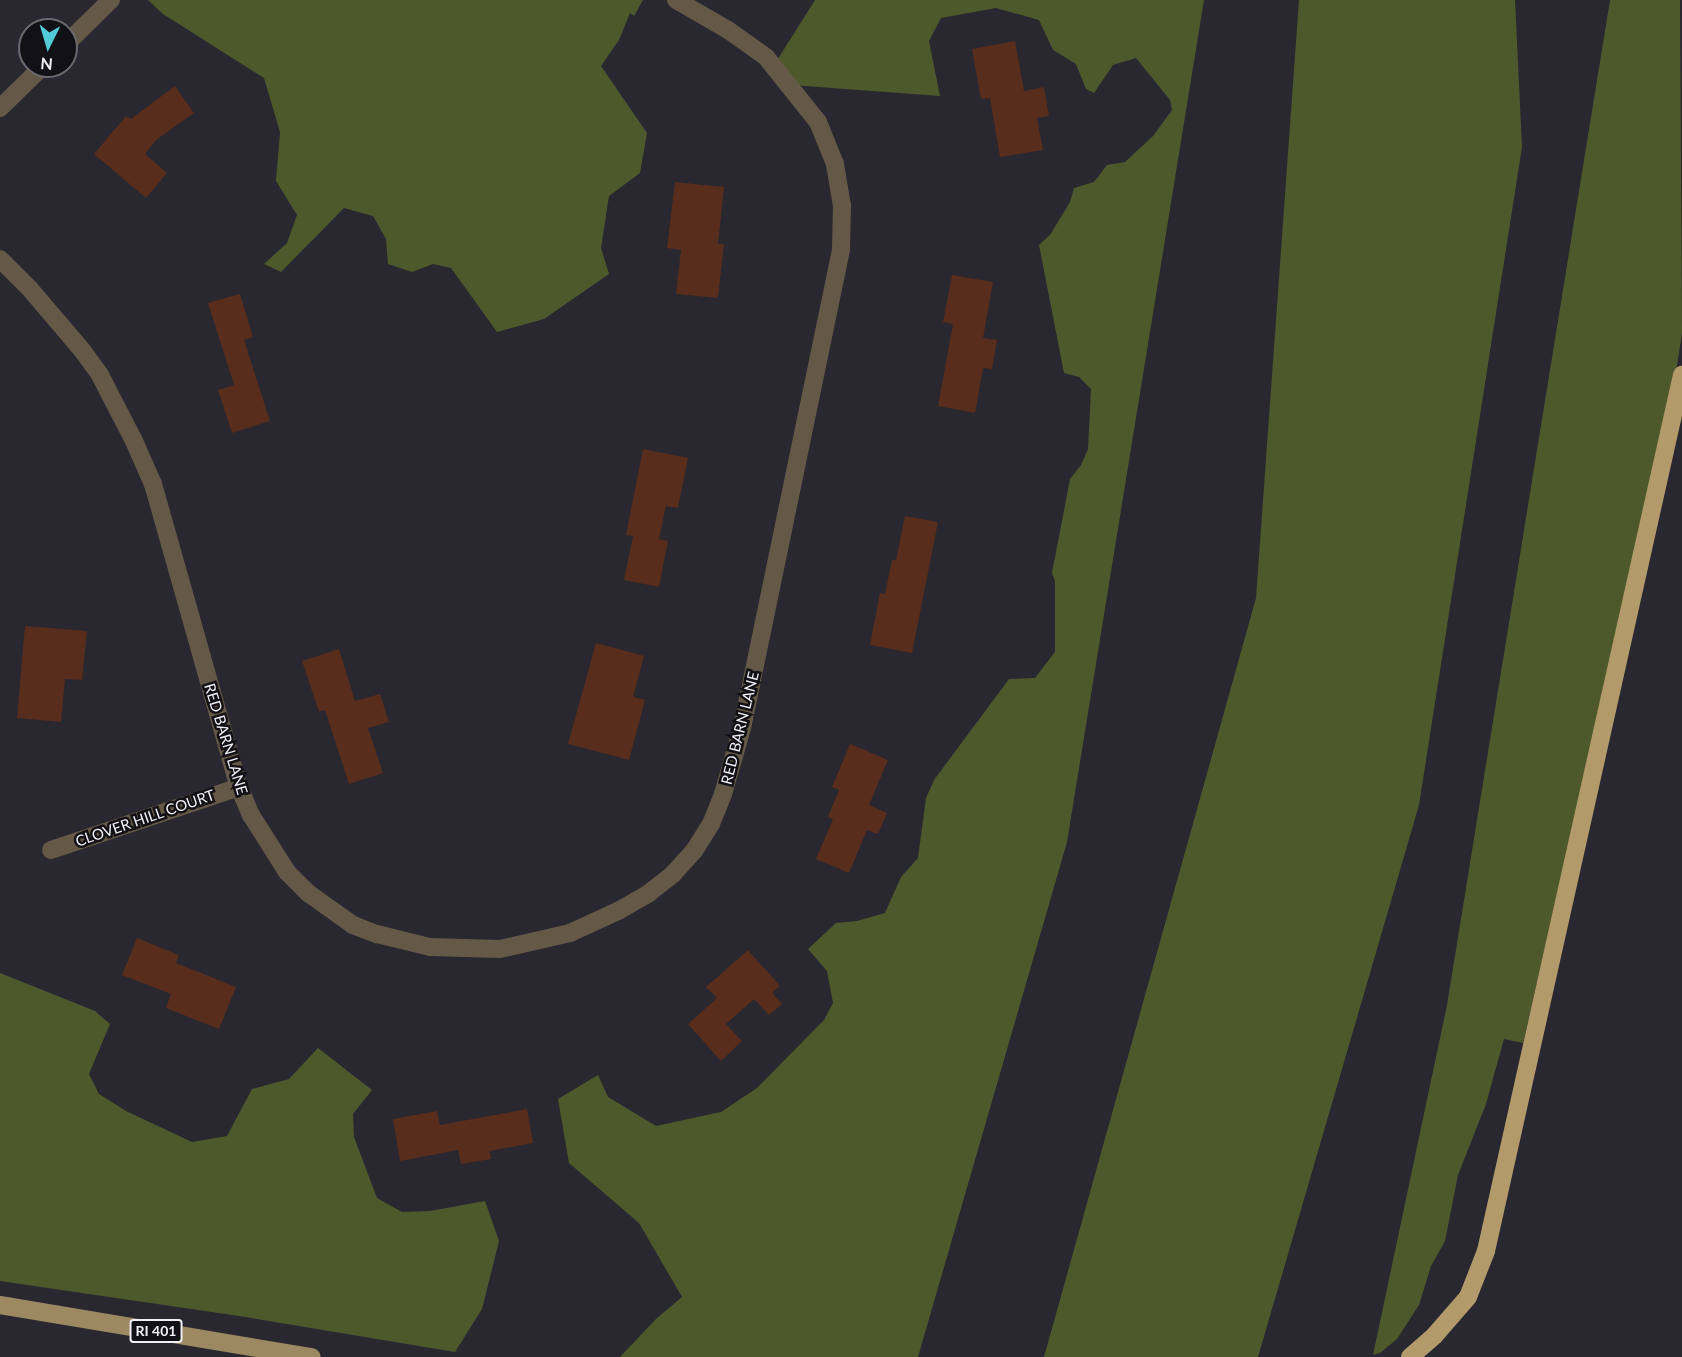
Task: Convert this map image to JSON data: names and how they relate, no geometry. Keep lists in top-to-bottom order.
{
  "streets": {
    "main road": ["RI 401"],
    "street": ["RED BARN LANE", "CLOVER HILL COURT"]
  },
  "crossings": [
    ["RED BARN LANE", "CLOVER HILL COURT"]
  ],
  "north": "bottom"
}
